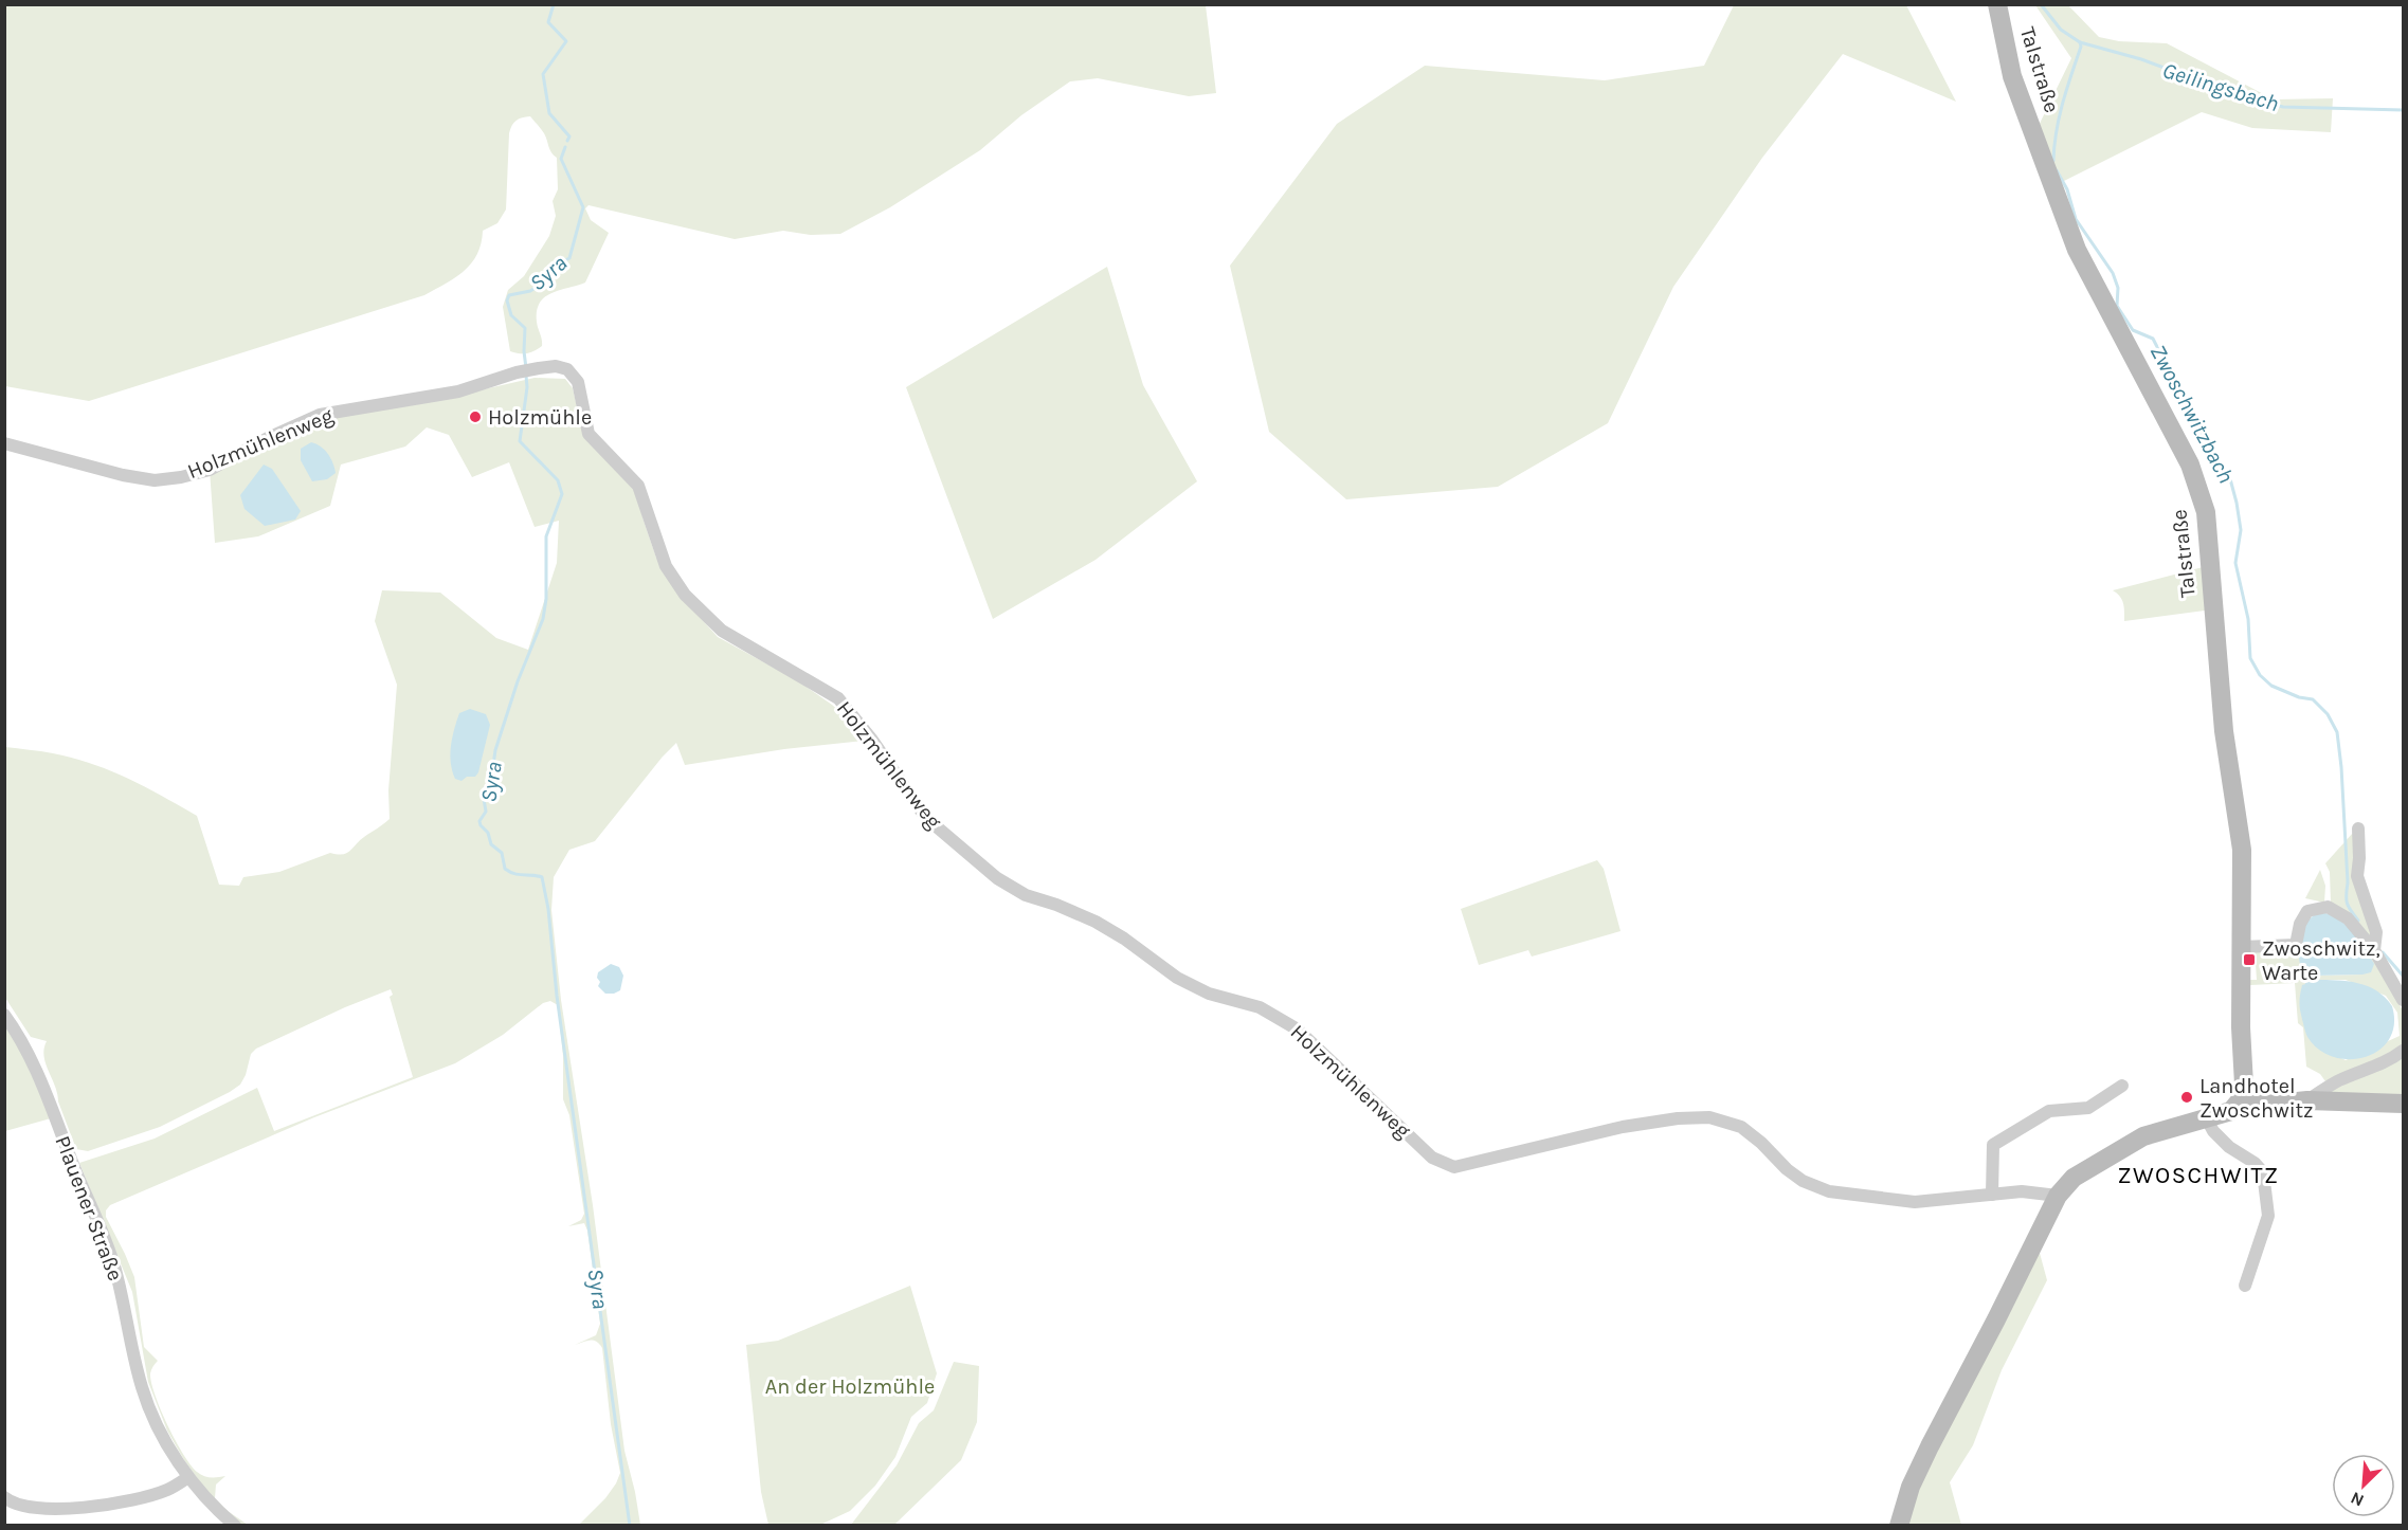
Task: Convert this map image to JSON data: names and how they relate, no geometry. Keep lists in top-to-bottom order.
{
  "streets": {
    "street": ["Talstraße", "Holzmühlenweg", "Plauener Straße"]
  },
  "districts": ["ZWOSCHWITZ"],
  "water": ["Geilingsbach", "Syra", "Zwoschwitzbach"],
  "parks": ["An der Holzmühle"],
  "places": {
    "other": ["Holzmühle", "Landhotel Zwoschwitz"],
    "transit": ["Zwoschwitz, Warte"]
  },
  "north": "bottom left"
}
